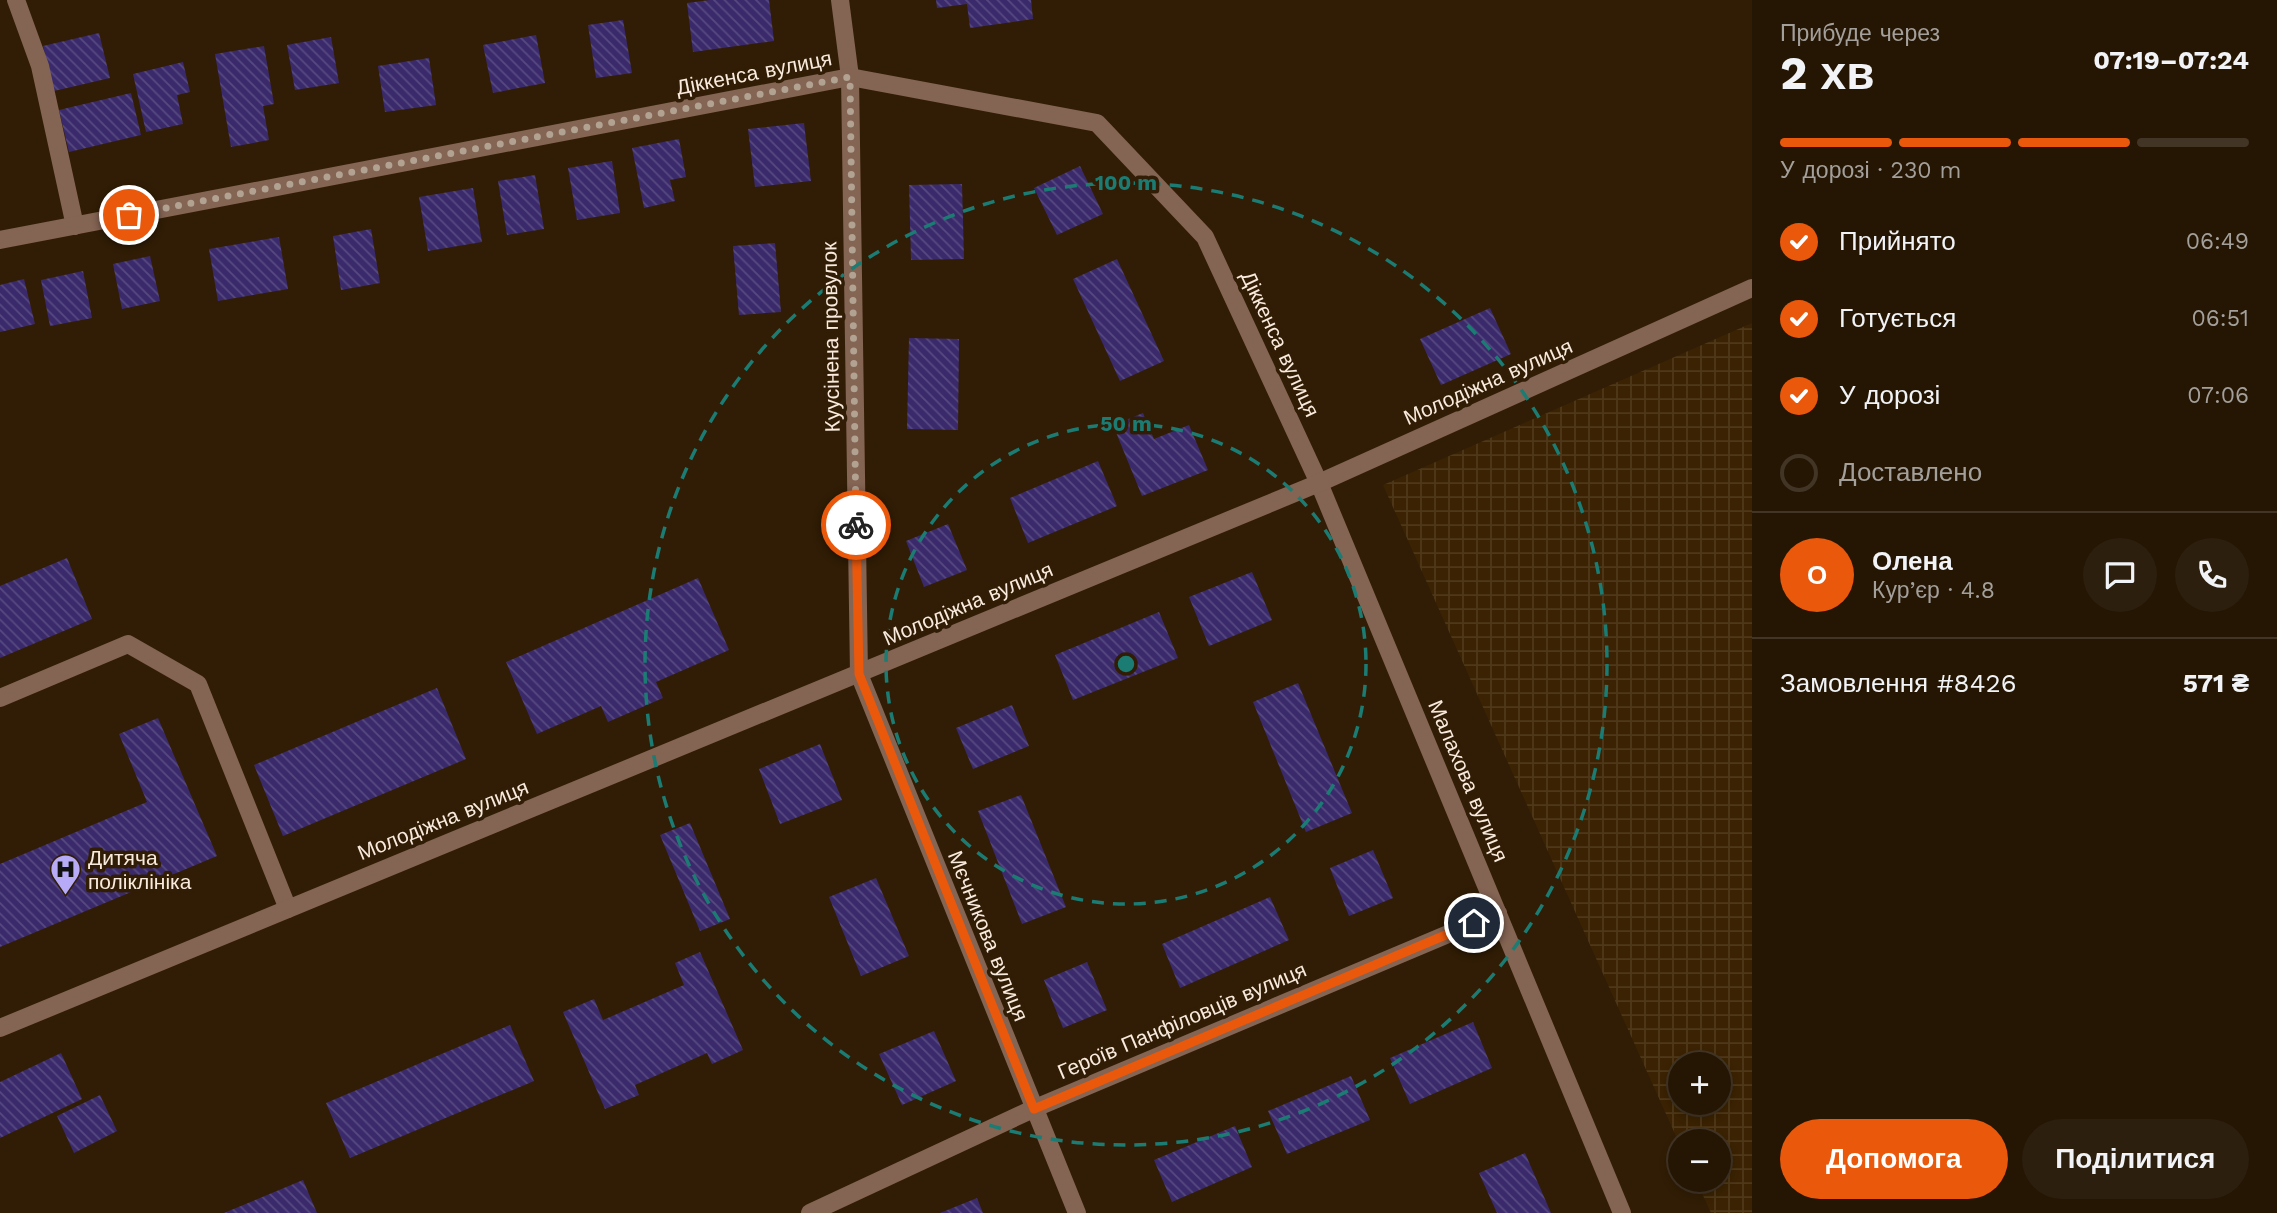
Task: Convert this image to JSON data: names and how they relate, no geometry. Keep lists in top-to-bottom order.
{
  "streets": {
    "street": [
      "Діккенса вулиця",
      "Куусінена провулок",
      "Молодіжна вулиця",
      "Малахова вулиця",
      "Мєчникова вулиця",
      "Героїв Панфіловців вулиця"
    ]
  },
  "crossings": [
    ["Діккенса вулиця", "Куусінена провулок"],
    ["Діккенса вулиця", "Молодіжна вулиця"],
    ["Діккенса вулиця", "Малахова вулиця"],
    ["Куусінена провулок", "Молодіжна вулиця"],
    ["Куусінена провулок", "Мєчникова вулиця"],
    ["Молодіжна вулиця", "Малахова вулиця"],
    ["Молодіжна вулиця", "Мєчникова вулиця"],
    ["Малахова вулиця", "Героїв Панфіловців вулиця"],
    ["Мєчникова вулиця", "Героїв Панфіловців вулиця"]
  ],
  "places": {
    "hospital": ["Дитяча поліклініка"]
  },
  "page": {
    "heading": ["2 хв", "Прибуде через", "07:19–07:24"],
    "panel": [
      "Олена",
      "Кур’єр · 4.8",
      "Замовлення #8426",
      "571 ₴"
    ],
    "bar": "У дорозі · 230 m",
    "list": [
      ["Прийнято", "06:49"],
      ["Готується", "06:51"],
      ["У дорозі", "07:06"],
      "Доставлено"
    ],
    "round": "О",
    "map_buttons": ["+", "−"],
    "buttons": ["Допомога", "Поділитися"]
  },
  "rings": ["100 m", "50 m"]
}
